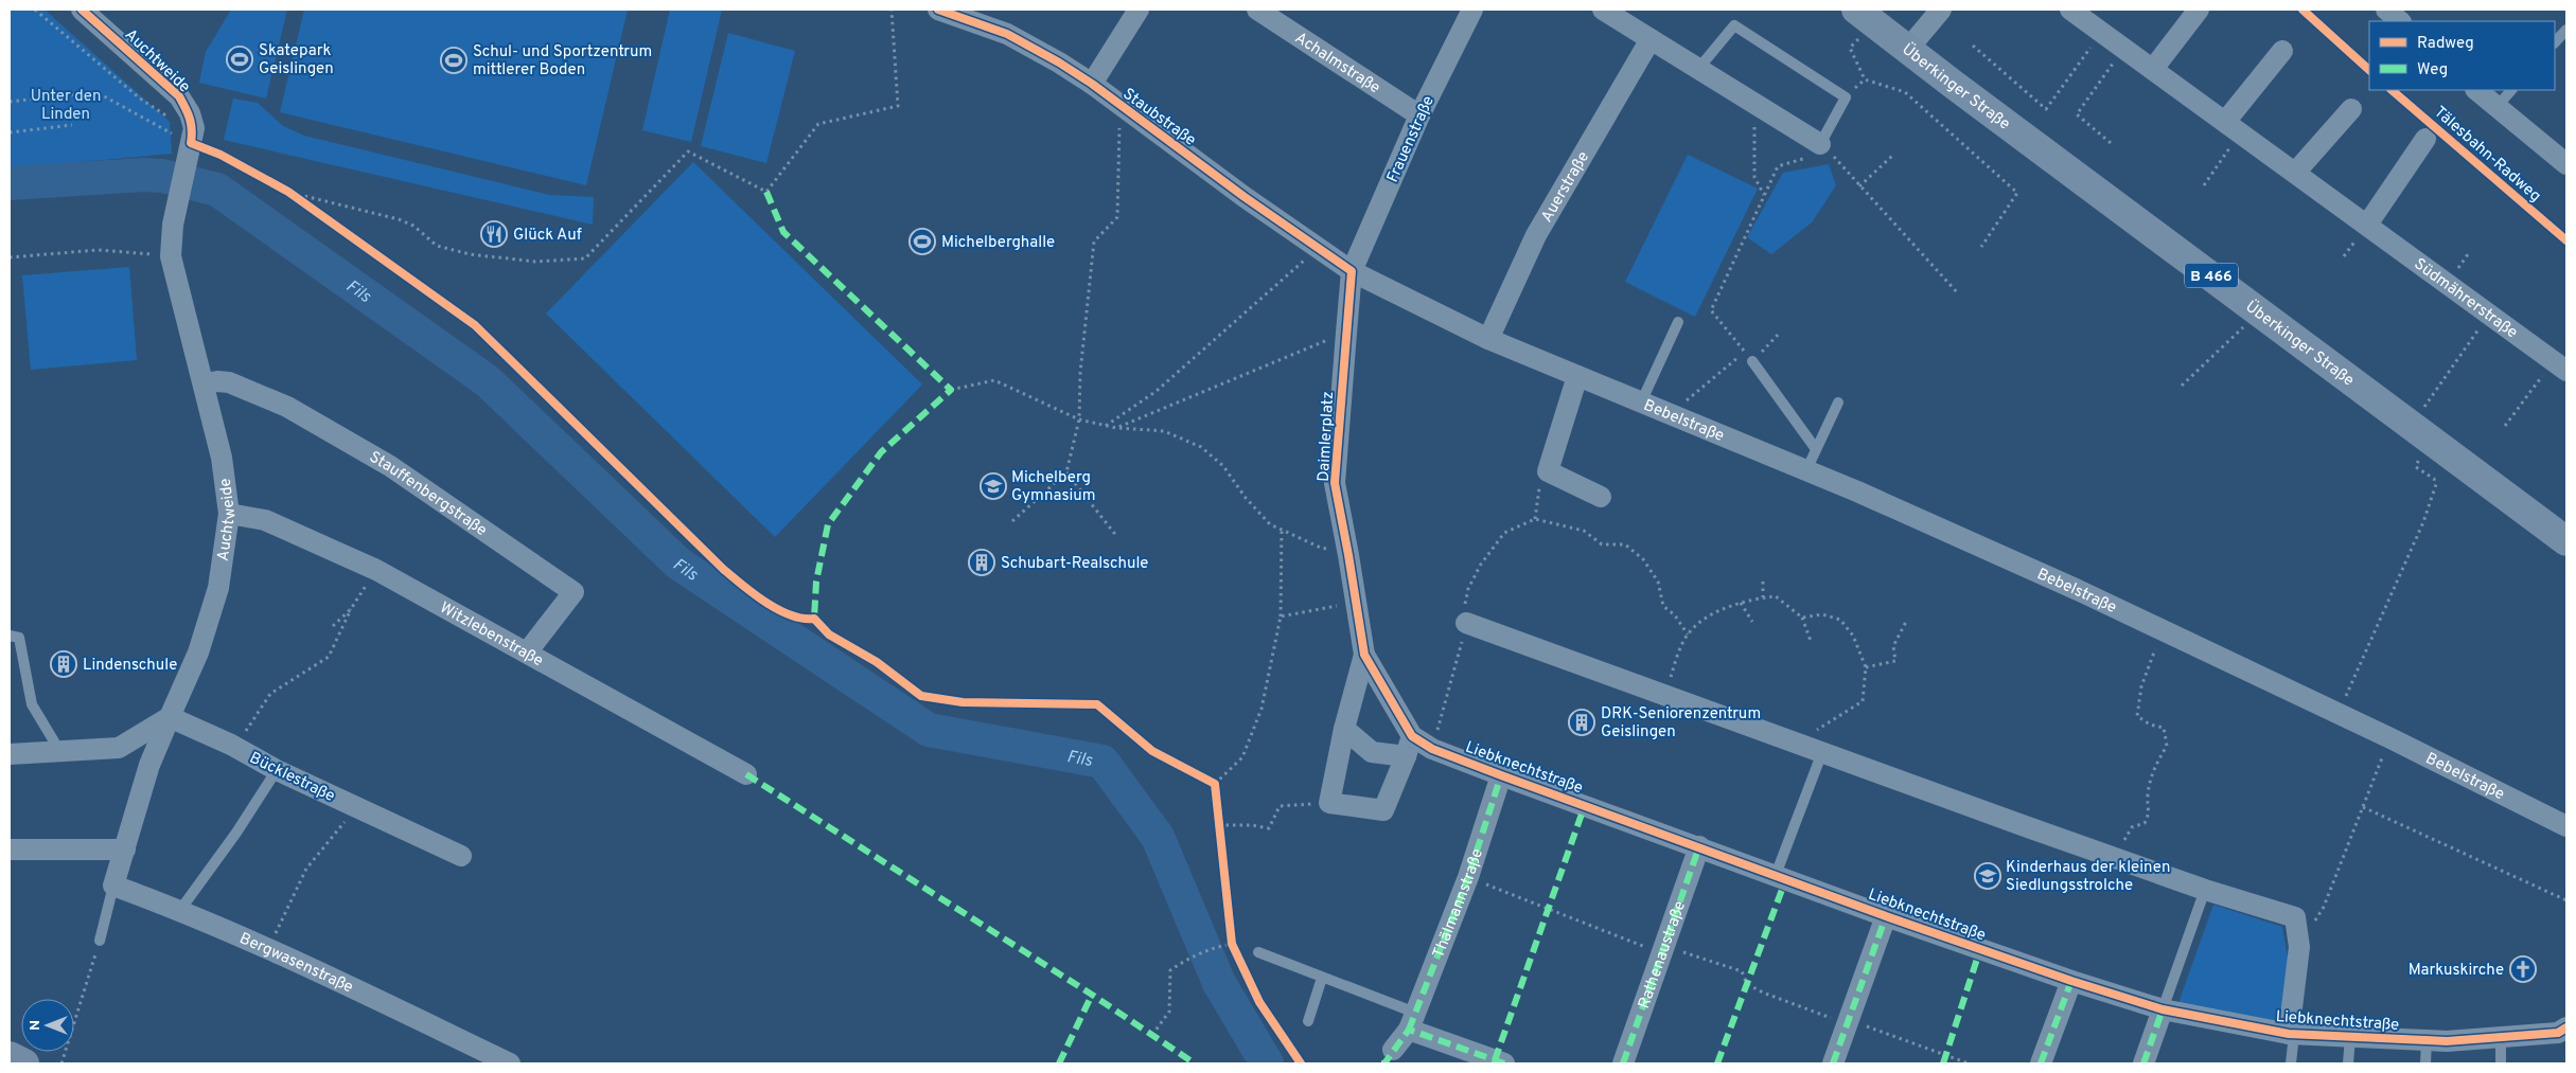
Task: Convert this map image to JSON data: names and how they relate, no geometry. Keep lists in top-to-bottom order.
{
  "streets": {
    "main road": ["Überkinger Straße", "B 466"],
    "street": [
      "Auchtweide",
      "Achalmstraße",
      "Staubstraße",
      "Frauenstraße",
      "Auerstraße",
      "Südmährerstraße",
      "Bebelstraße",
      "Daimlerplatz",
      "Stauffenbergstraße",
      "Witzlebenstraße",
      "Liebknechtstraße",
      "Bücklestraße",
      "Thälmannstraße",
      "Rathenaustraße",
      "Bergwasenstraße"
    ],
    "cycle path": ["Tälesbahn-Radweg"]
  },
  "crossings": [
    ["Auchtweide", "Stauffenbergstraße"],
    ["Auchtweide", "Witzlebenstraße"],
    ["Auchtweide", "Bücklestraße"],
    ["Achalmstraße", "Frauenstraße"],
    ["Staubstraße", "Frauenstraße"],
    ["Staubstraße", "Daimlerplatz"],
    ["Frauenstraße", "Daimlerplatz"],
    ["Auerstraße", "Bebelstraße"],
    ["Daimlerplatz", "Liebknechtstraße"],
    ["Stauffenbergstraße", "Witzlebenstraße"],
    ["Liebknechtstraße", "Thälmannstraße"],
    ["Liebknechtstraße", "Rathenaustraße"]
  ],
  "water": ["Fils"],
  "parks": ["Unter den Linden"],
  "places": {
    "sports": ["Skatepark Geislingen", "Schul- und Sportzentrum mittlerer Boden", "Michelberghalle"],
    "restaurant": ["Glück Auf"],
    "school or university": ["Michelberg Gymnasium", "Kinderhaus der kleinen Siedlungsstrolche"],
    "building": ["Schubart-Realschule", "Lindenschule", "DRK-Seniorenzentrum Geislingen"],
    "church": ["Markuskirche"]
  },
  "legend": ["Radweg", "Weg"],
  "north": "left"
}
